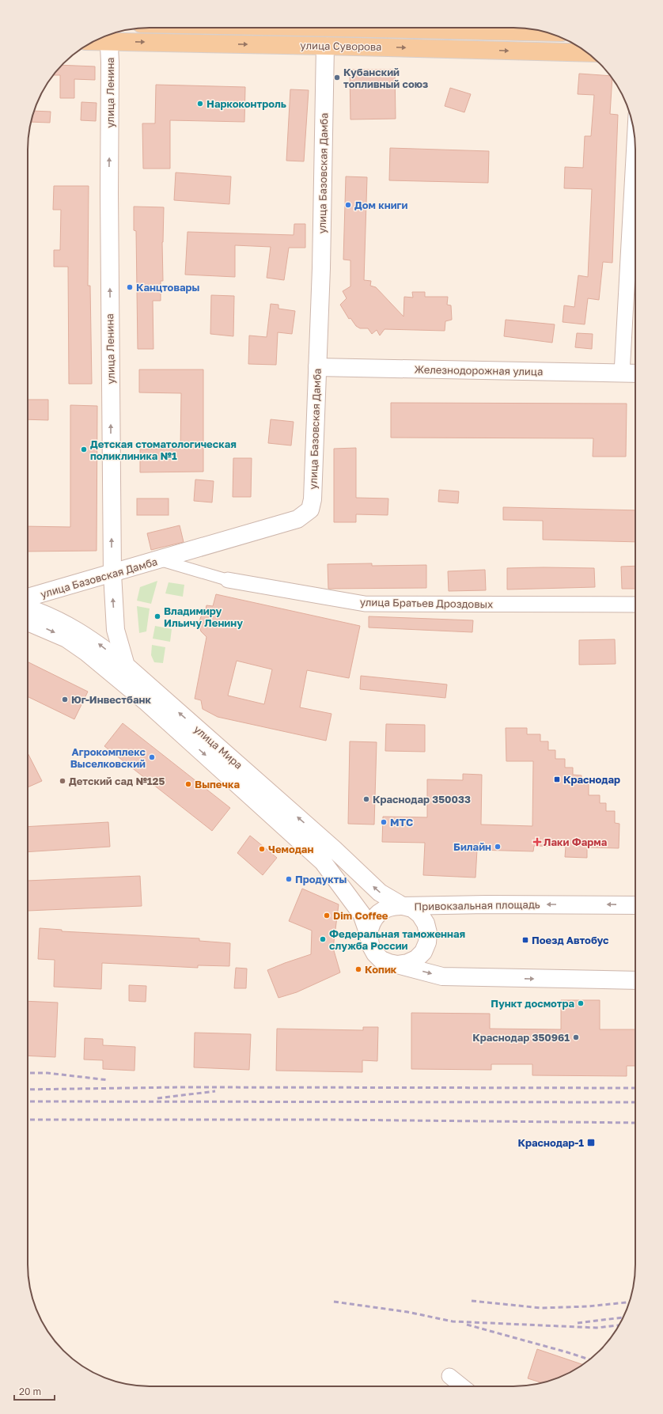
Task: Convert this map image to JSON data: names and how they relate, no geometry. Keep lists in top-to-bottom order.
{
  "streets": {
    "main road": ["улица Суворова"],
    "street": [
      "улица Ленина",
      "улица Базовская Дамба",
      "Железнодорожная улица",
      "улица Братьев Дроздовых",
      "улица Мира",
      "Привокзальная площадь"
    ]
  },
  "crossings": [
    ["улица Суворова", "улица Ленина"],
    ["улица Суворова", "улица Базовская Дамба"],
    ["улица Ленина", "улица Базовская Дамба"],
    ["улица Ленина", "улица Мира"],
    ["улица Базовская Дамба", "Железнодорожная улица"],
    ["улица Базовская Дамба", "улица Братьев Дроздовых"],
    ["улица Мира", "Привокзальная площадь"]
  ],
  "one_way": ["улица Ленина"],
  "places": {
    "other": [
      "Кубанский топливный союз",
      "Наркоконтроль",
      "Дом книги",
      "Канцтовары",
      "Детская стоматологическая поликлиника №1",
      "Владимиру Ильичу Ленину",
      "Юг-Инвестбанк",
      "Агрокомплекс Выселковский",
      "Детский сад №125",
      "Выпечка",
      "Краснодар 350033",
      "МТС",
      "Билайн",
      "Чемодан",
      "Продукты",
      "Dim Coffee",
      "Федеральная таможенная служба России",
      "Копик",
      "Пункт досмотра",
      "Краснодар 350961"
    ],
    "transit": ["Краснодар", "Поезд Автобус", "Краснодар-1"],
    "health": ["Лаки Фарма"]
  },
  "scale_bar": "20 m"
}
